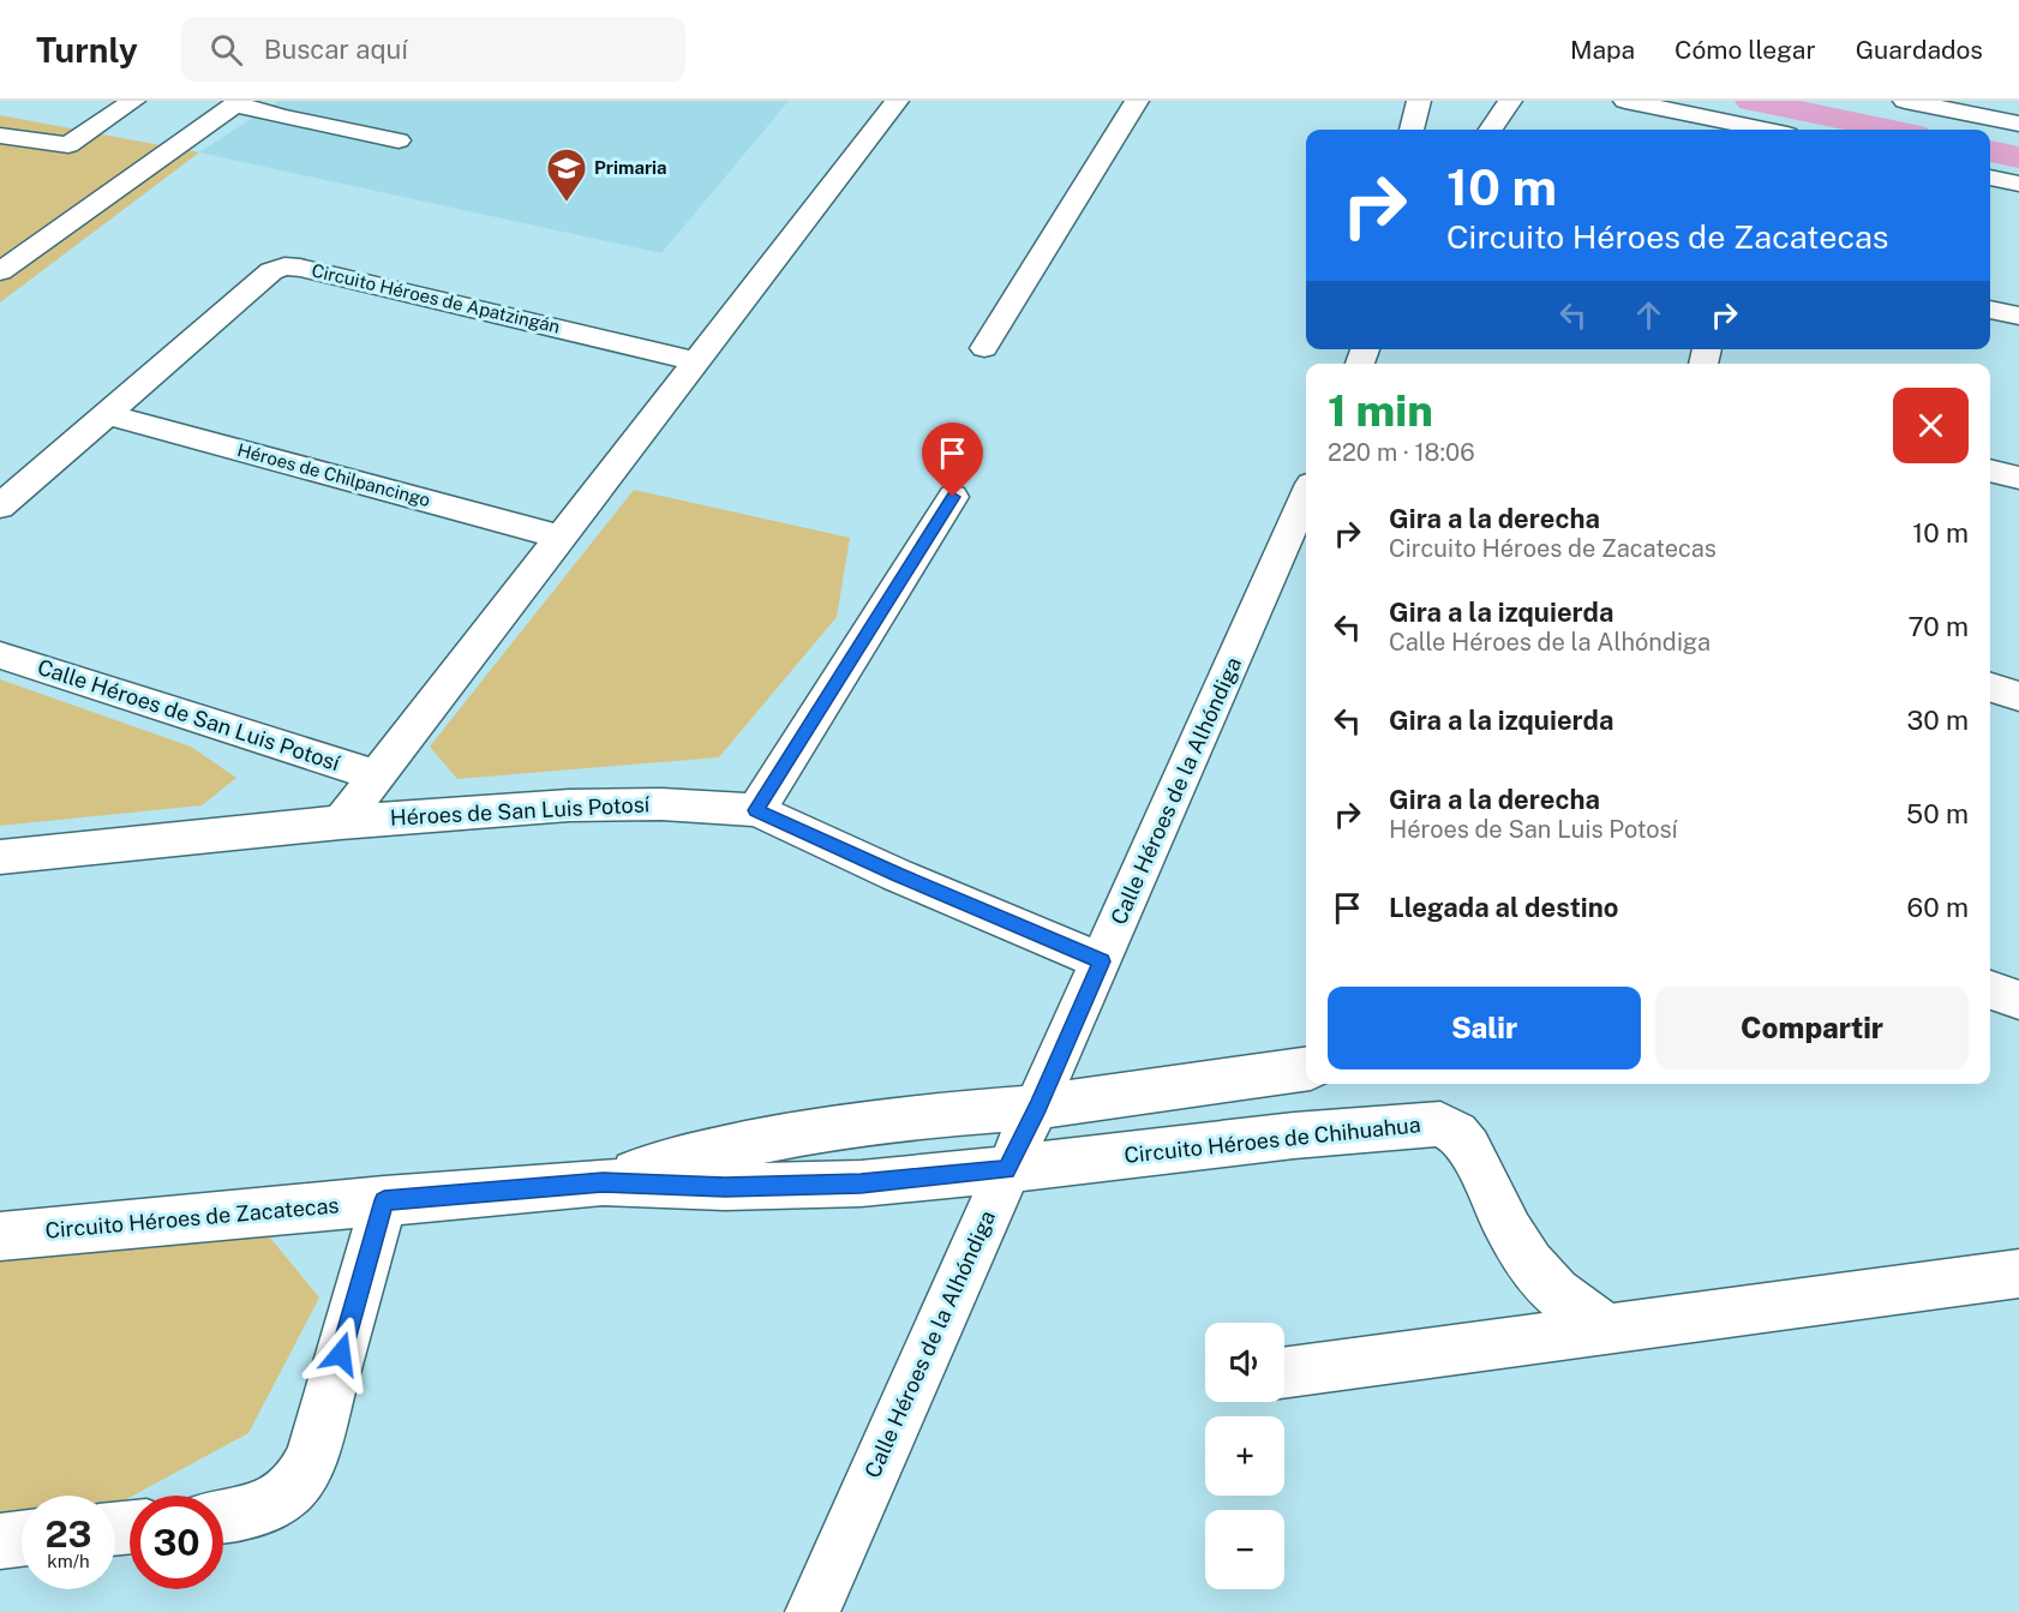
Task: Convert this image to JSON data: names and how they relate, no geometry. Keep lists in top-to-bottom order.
{
  "streets": {
    "street": [
      "Circuito Héroes de Apatzingán",
      "Héroes de Chilpancingo",
      "Calle Héroes de San Luis Potosí",
      "Calle Héroes de la Alhóndiga",
      "Héroes de San Luis Potosí",
      "Circuito Héroes de Chihuahua",
      "Circuito Héroes de Zacatecas"
    ]
  },
  "crossings": [
    ["Circuito Héroes de Apatzingán", "Héroes de Chilpancingo"],
    ["Calle Héroes de la Alhóndiga", "Circuito Héroes de Chihuahua"],
    ["Calle Héroes de la Alhóndiga", "Circuito Héroes de Zacatecas"],
    ["Circuito Héroes de Chihuahua", "Circuito Héroes de Zacatecas"]
  ],
  "places": {
    "school or university": ["Primaria"]
  },
  "page": {
    "header": "Turnly",
    "search": "Buscar aquí",
    "nav": ["Mapa", "Cómo llegar", "Guardados"],
    "turn": ["10 m", "Circuito Héroes de Zacatecas"],
    "heading": ["1 min", "220 m · 18:06"],
    "list": [
      {
        "name": "Gira a la derecha",
        "note": "Circuito Héroes de Zacatecas",
        "value": "10 m"
      },
      {
        "name": "Gira a la izquierda",
        "note": "Calle Héroes de la Alhóndiga",
        "value": "70 m"
      },
      {
        "name": "Gira a la izquierda",
        "value": "30 m"
      },
      {
        "name": "Gira a la derecha",
        "note": "Héroes de San Luis Potosí",
        "value": "50 m"
      },
      {
        "name": "Llegada al destino",
        "value": "60 m"
      }
    ],
    "buttons": ["Salir", "Compartir"],
    "map_buttons": ["+", "−"],
    "speed": "23 km/h",
    "limit": "30"
  }
}
